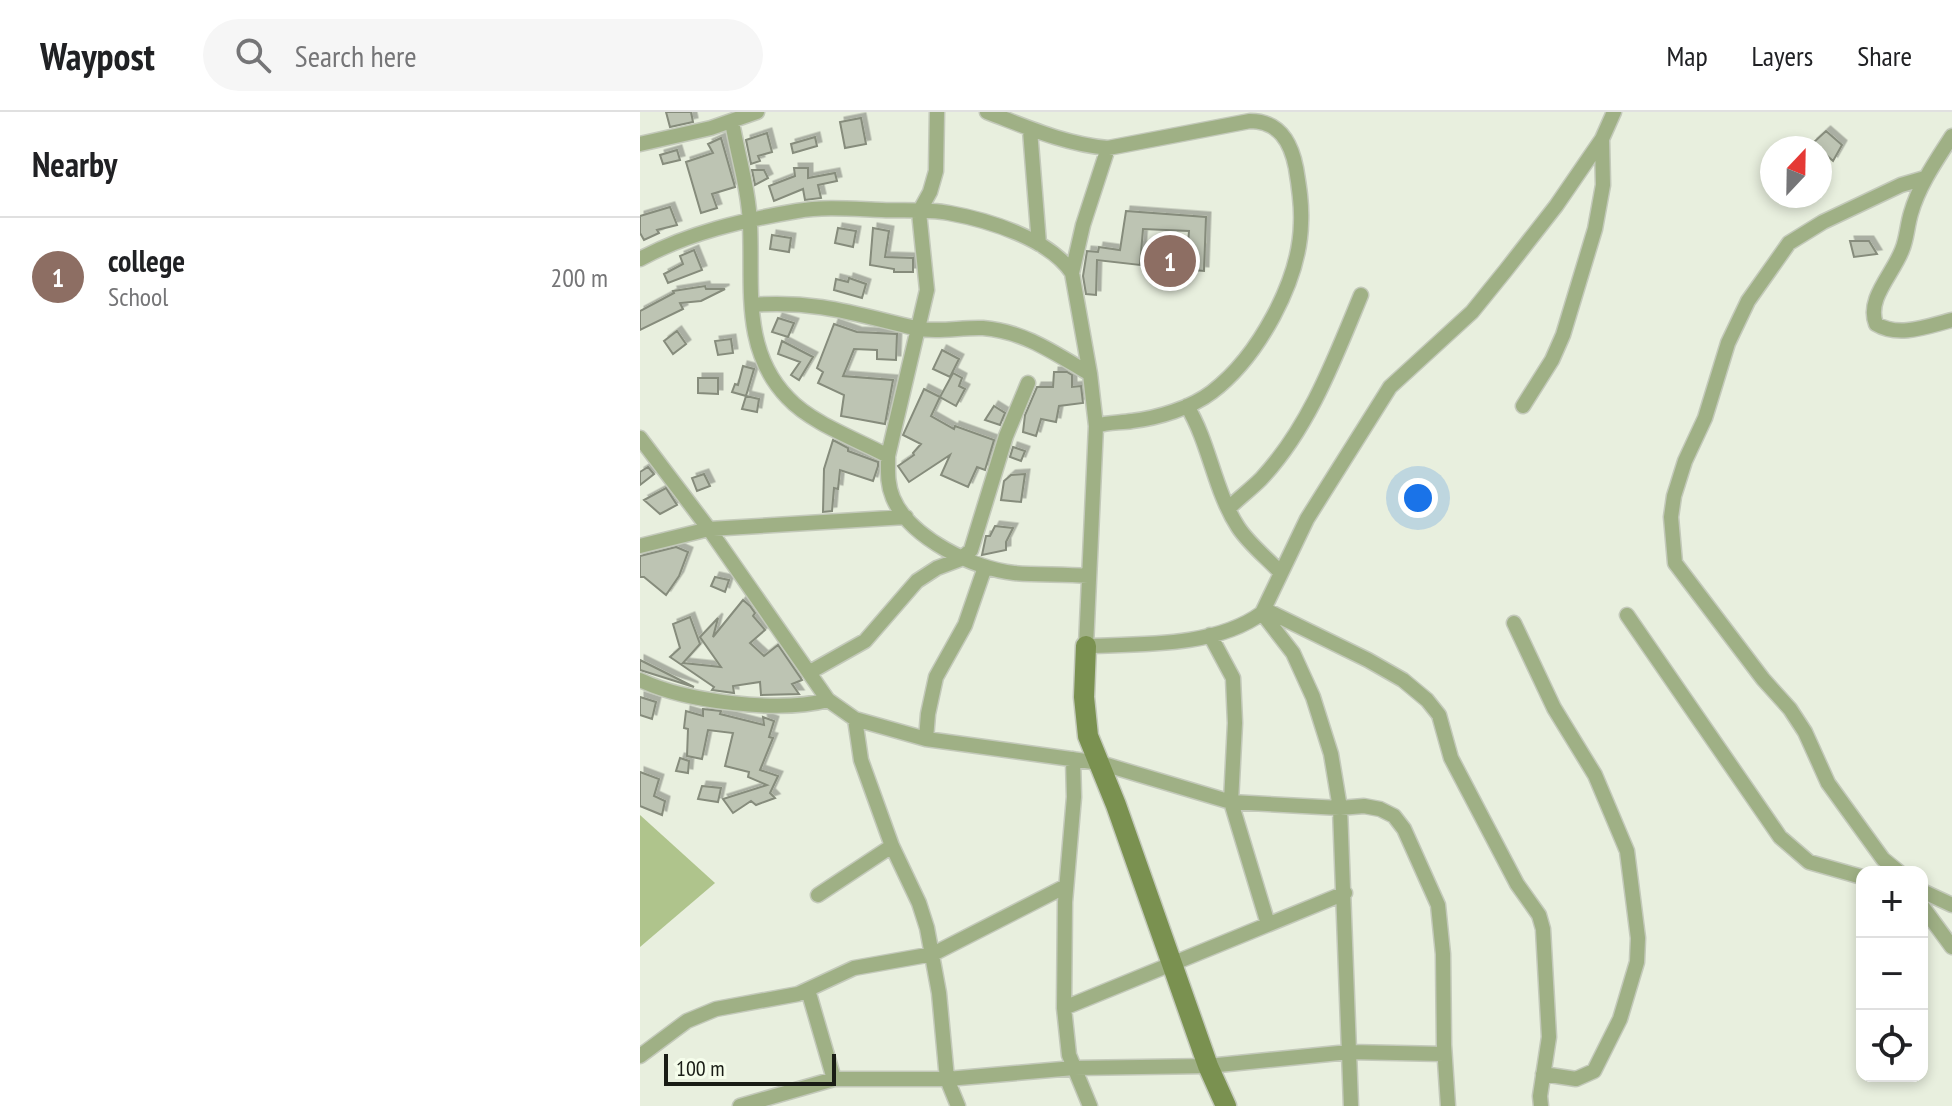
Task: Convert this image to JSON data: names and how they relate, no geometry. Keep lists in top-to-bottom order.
{
  "scale_bar": "100 m",
  "north": "top",
  "page": {
    "header": "Waypost",
    "search": "Search here",
    "nav": ["Map", "Layers", "Share"],
    "heading": "Nearby",
    "list": [
      {
        "mark": "1",
        "name": "college",
        "note": "School",
        "value": "200 m"
      }
    ],
    "pins": "1",
    "map_buttons": ["+", "−"],
    "scale": "100 m"
  }
}
